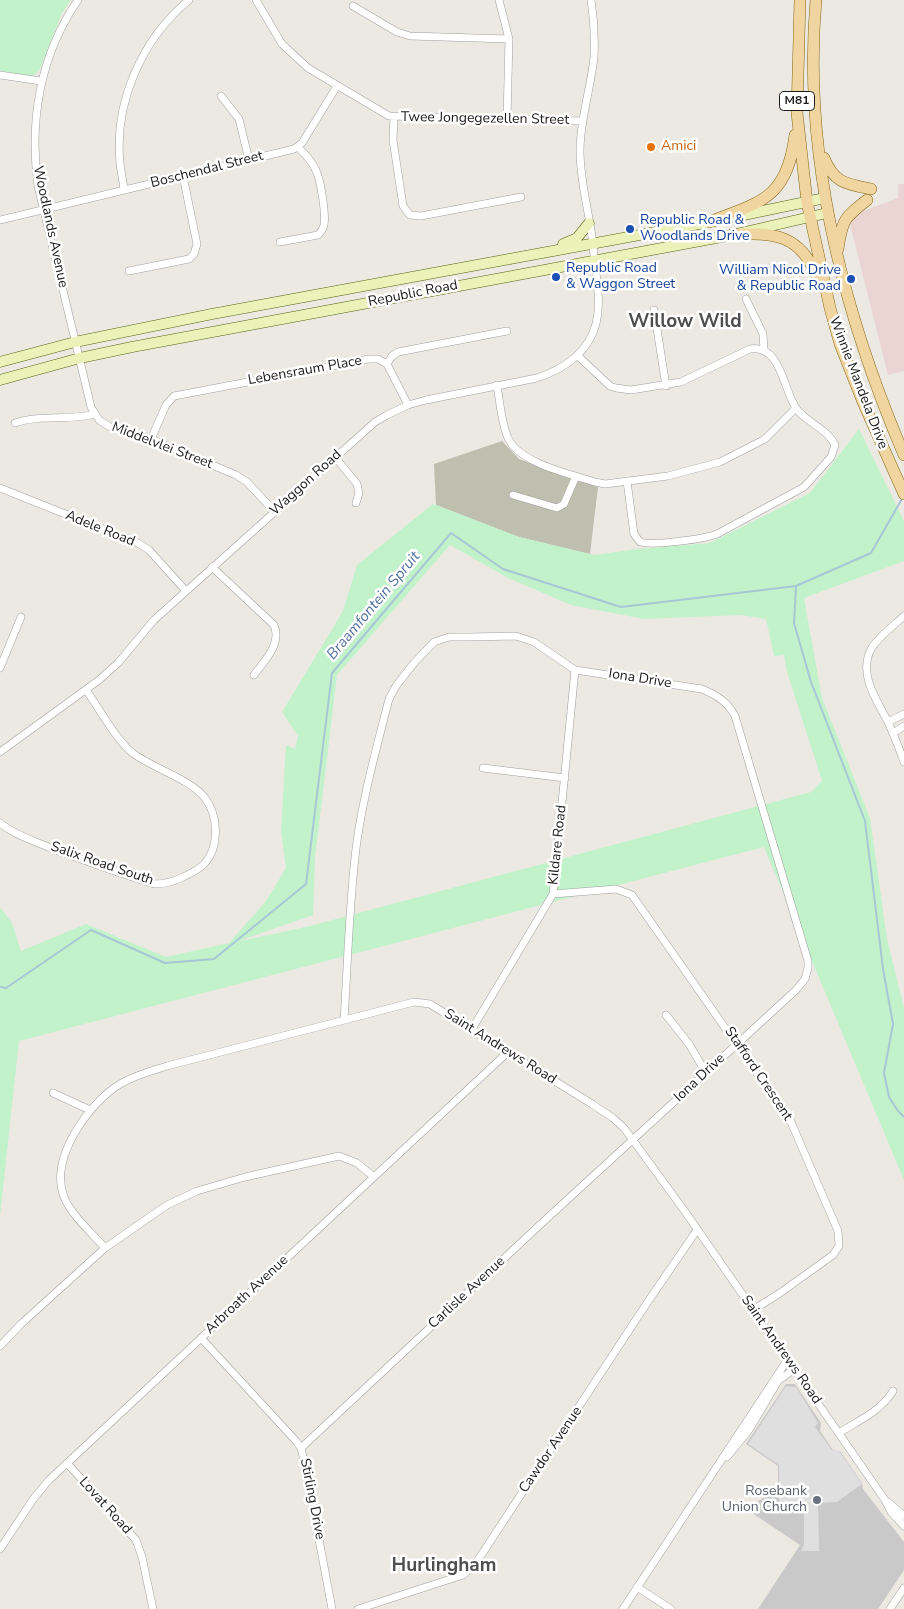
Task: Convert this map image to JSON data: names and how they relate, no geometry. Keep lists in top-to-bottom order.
{
  "streets": {
    "main road": ["M81", "Republic Road", "Winnie Mandela Drive"],
    "street": [
      "Twee Jongegezellen Street",
      "Boschendal Street",
      "Woodlands Avenue",
      "Lebensraum Place",
      "Middelvlei Street",
      "Waggon Road",
      "Adele Road",
      "Iona Drive",
      "Kildare Road",
      "Salix Road South",
      "Saint Andrews Road",
      "Stafford Crescent",
      "Carlisle Avenue",
      "Arbroath Avenue",
      "Cawdor Avenue",
      "Stirling Drive",
      "Lovat Road"
    ]
  },
  "crossings": [
    ["Boschendal Street", "Woodlands Avenue"],
    ["Woodlands Avenue", "Republic Road"],
    ["Republic Road", "Winnie Mandela Drive"],
    ["Republic Road", "Waggon Road"],
    ["Lebensraum Place", "Middelvlei Street"],
    ["Middelvlei Street", "Waggon Road"],
    ["Waggon Road", "Adele Road"],
    ["Waggon Road", "Salix Road South"],
    ["Iona Drive", "Kildare Road"],
    ["Iona Drive", "Saint Andrews Road"],
    ["Iona Drive", "Stafford Crescent"],
    ["Iona Drive", "Carlisle Avenue"],
    ["Kildare Road", "Saint Andrews Road"],
    ["Kildare Road", "Stafford Crescent"],
    ["Saint Andrews Road", "Stafford Crescent"],
    ["Saint Andrews Road", "Carlisle Avenue"],
    ["Saint Andrews Road", "Arbroath Avenue"],
    ["Saint Andrews Road", "Cawdor Avenue"],
    ["Carlisle Avenue", "Stirling Drive"],
    ["Arbroath Avenue", "Stirling Drive"],
    ["Arbroath Avenue", "Lovat Road"]
  ],
  "districts": ["Willow Wild", "Hurlingham"],
  "water": ["Braamfontein Spruit"],
  "places": [
    "Amici",
    "Republic Road & Woodlands Drive",
    "Republic Road & Waggon Street",
    "William Nicol Drive & Republic Road",
    "Rosebank Union Church"
  ]
}
